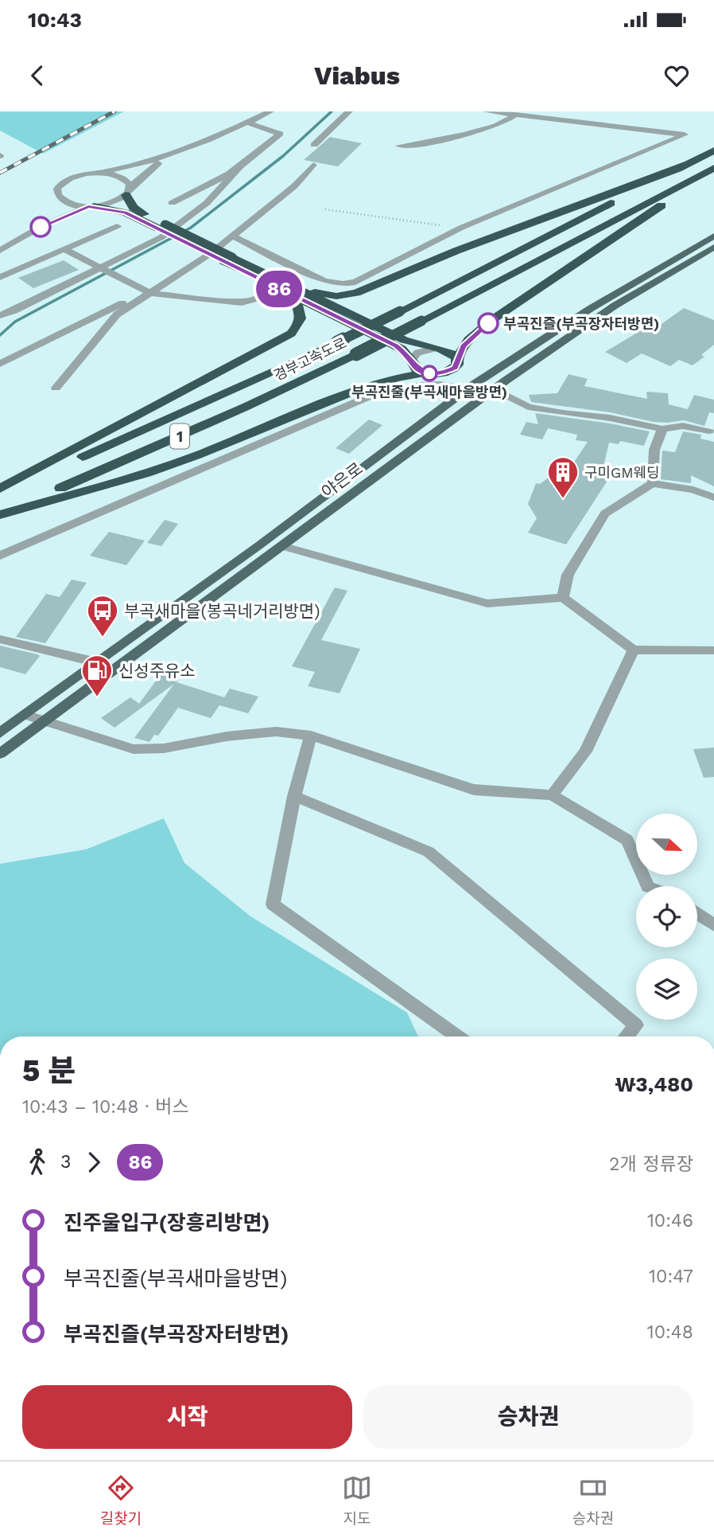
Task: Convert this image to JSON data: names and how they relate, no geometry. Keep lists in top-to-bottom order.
{
  "streets": {
    "highway": ["경부고속도로", "1"],
    "main road": ["야은로"]
  },
  "places": {
    "other": ["부곡진즐(부곡장자터방면)", "부곡진줄(부곡새마을방면)"],
    "building": ["구미GM웨딩"],
    "bus stop": ["부곡새마을(봉곡네거리방면)"],
    "fuel station": ["신성주유소"]
  },
  "lines": ["bus line 86"],
  "north": "right",
  "page": {
    "status": "10:43",
    "header": "Viabus",
    "on_map": "86",
    "heading": ["5 분", "10:43 – 10:48 · 버스", "₩3,480"],
    "legs": ["3", "86", "2개 정류장"],
    "list": [
      {
        "name": "진주울입구(장흥리방면)",
        "value": "10:46"
      },
      {
        "name": "부곡진줄(부곡새마을방면)",
        "value": "10:47"
      },
      {
        "name": "부곡진즐(부곡장자터방면)",
        "value": "10:48"
      }
    ],
    "buttons": ["시작", "승차권"],
    "tabs": ["길찾기", "지도", "승차권"]
  }
}
